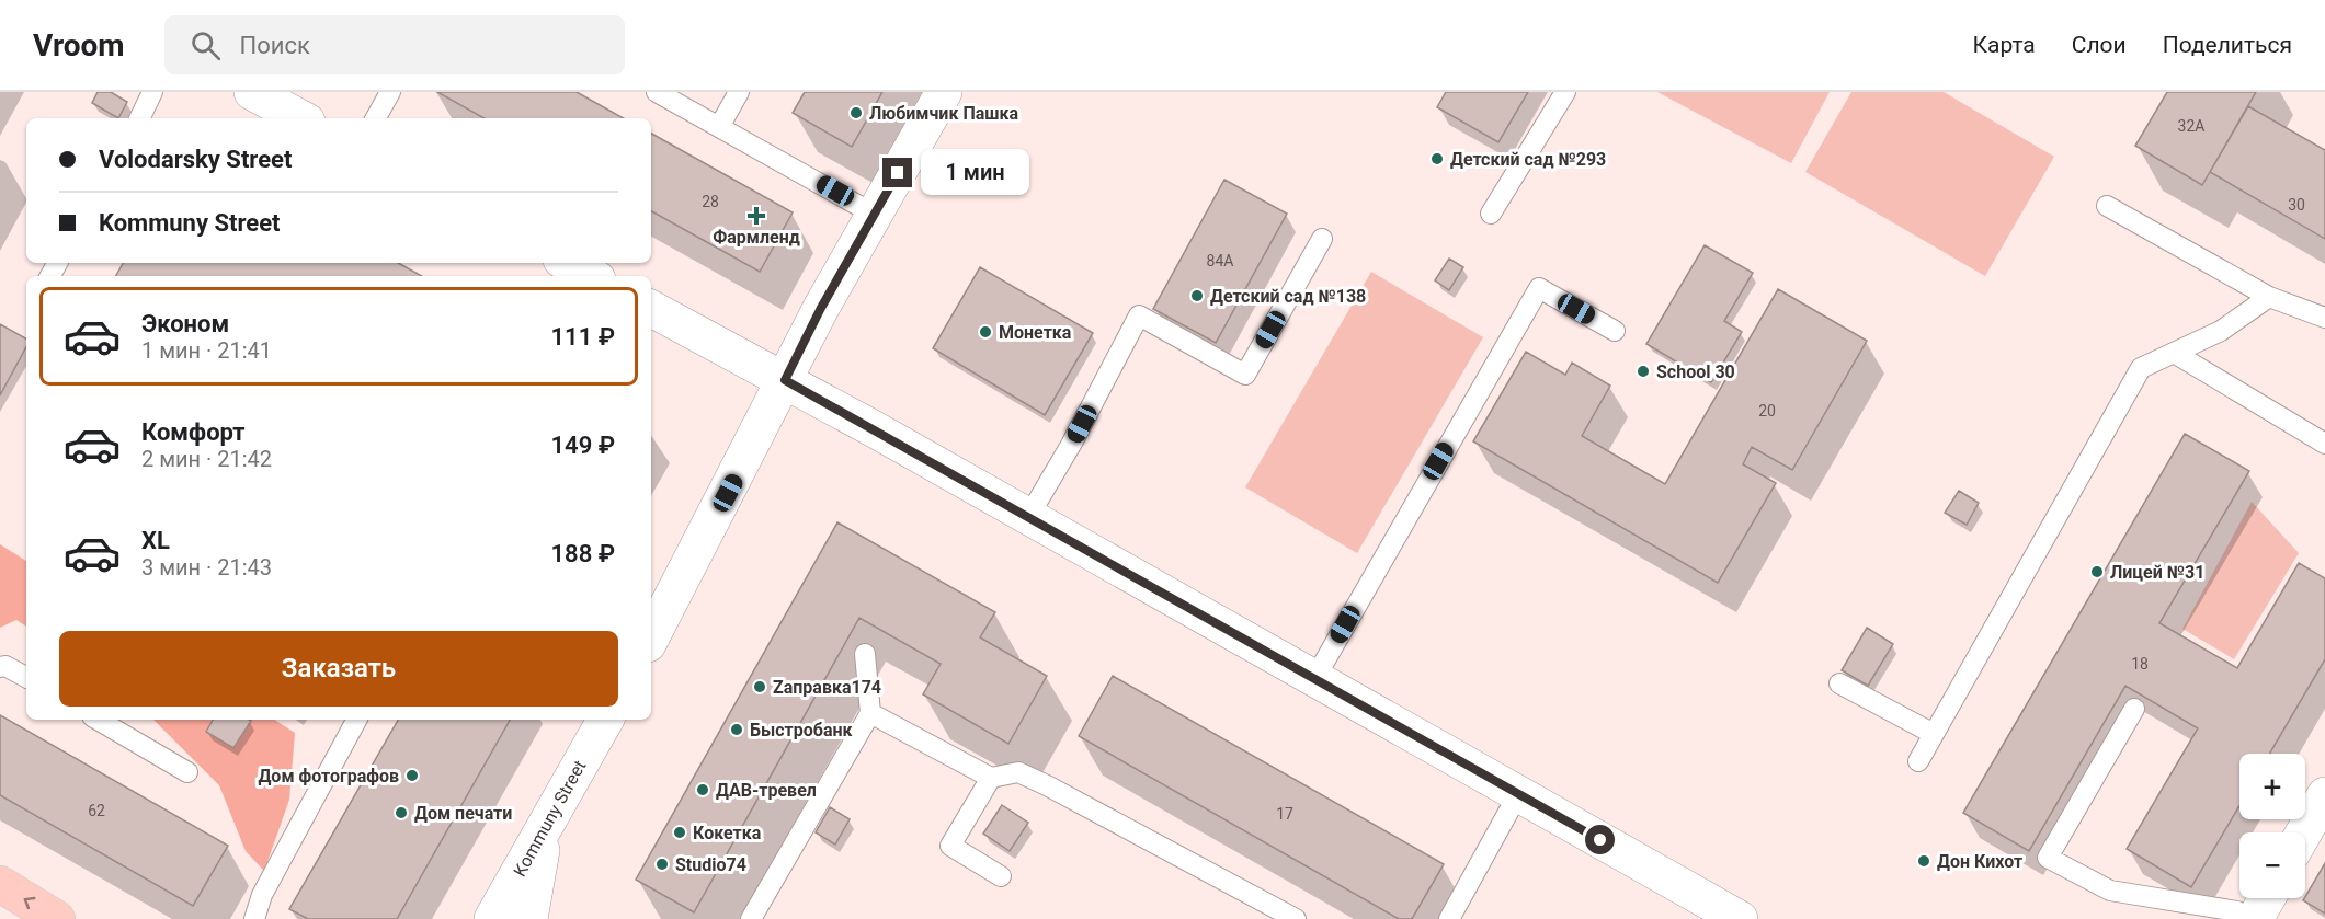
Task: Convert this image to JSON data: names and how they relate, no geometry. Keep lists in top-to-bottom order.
{
  "streets": {
    "street": ["Kommuny Street"]
  },
  "places": {
    "other": [
      "Любимчик Пашка",
      "Детский сад №293",
      "Детский сад №138",
      "Монетка",
      "School 30",
      "Лицей №31",
      "Zаправка174",
      "Быстробанк",
      "Дом фотографов",
      "ДАВ-тревел",
      "Дом печати",
      "Кокетка",
      "Дон Кихот",
      "Studio74"
    ],
    "health": ["Фармленд"]
  },
  "house_numbers": [
    "32А",
    "28",
    "30",
    "84А",
    "20",
    "18",
    "62",
    "17"
  ],
  "page": {
    "header": "Vroom",
    "search": "Поиск",
    "nav": ["Карта", "Слои", "Поделиться"],
    "banner": ["Volodarsky Street", "Kommuny Street"],
    "bubble": "1 мин",
    "list": [
      {
        "name": "Эконом",
        "note": "1 мин · 21:41",
        "value": "111 ₽"
      },
      {
        "name": "Комфорт",
        "note": "2 мин · 21:42",
        "value": "149 ₽"
      },
      {
        "name": "XL",
        "note": "3 мин · 21:43",
        "value": "188 ₽"
      }
    ],
    "buttons": "Заказать",
    "map_buttons": ["+", "−"]
  }
}
